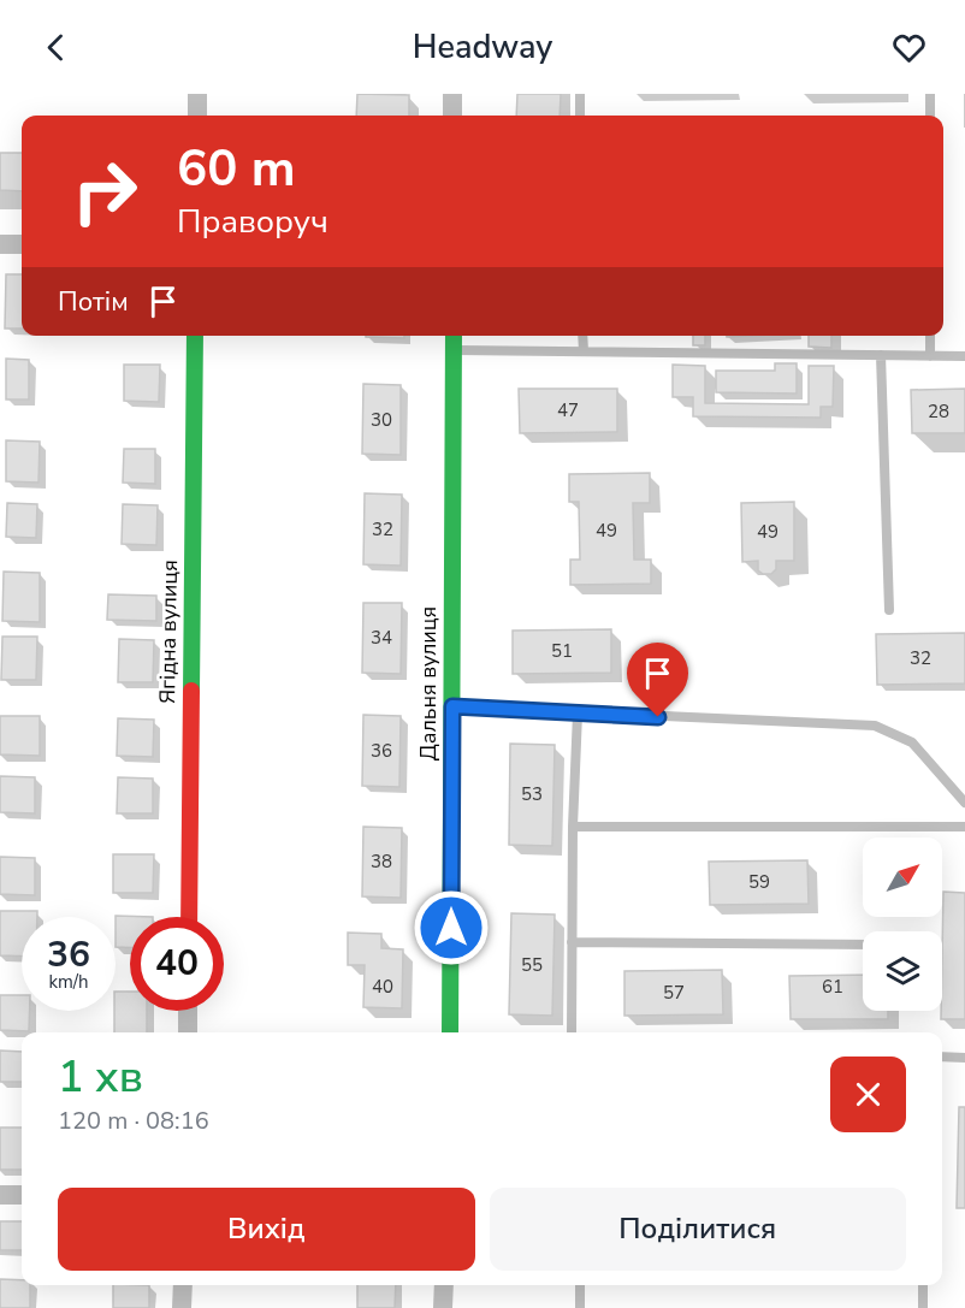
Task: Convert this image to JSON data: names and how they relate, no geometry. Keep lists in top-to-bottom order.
{
  "streets": {
    "street": ["Ягідна вулиця", "Дальня вулиця"]
  },
  "house_numbers": [
    "47",
    "28",
    "30",
    "32",
    "49",
    "49",
    "34",
    "51",
    "32",
    "36",
    "53",
    "38",
    "59",
    "55",
    "40",
    "61",
    "57"
  ],
  "north": "top right",
  "page": {
    "header": "Headway",
    "turn": ["60 m", "Праворуч"],
    "then": "Потім",
    "speed": "36 km/h",
    "limit": "40",
    "heading": ["1 хв", "120 m · 08:16"],
    "buttons": ["Вихід", "Поділитися"]
  }
}
